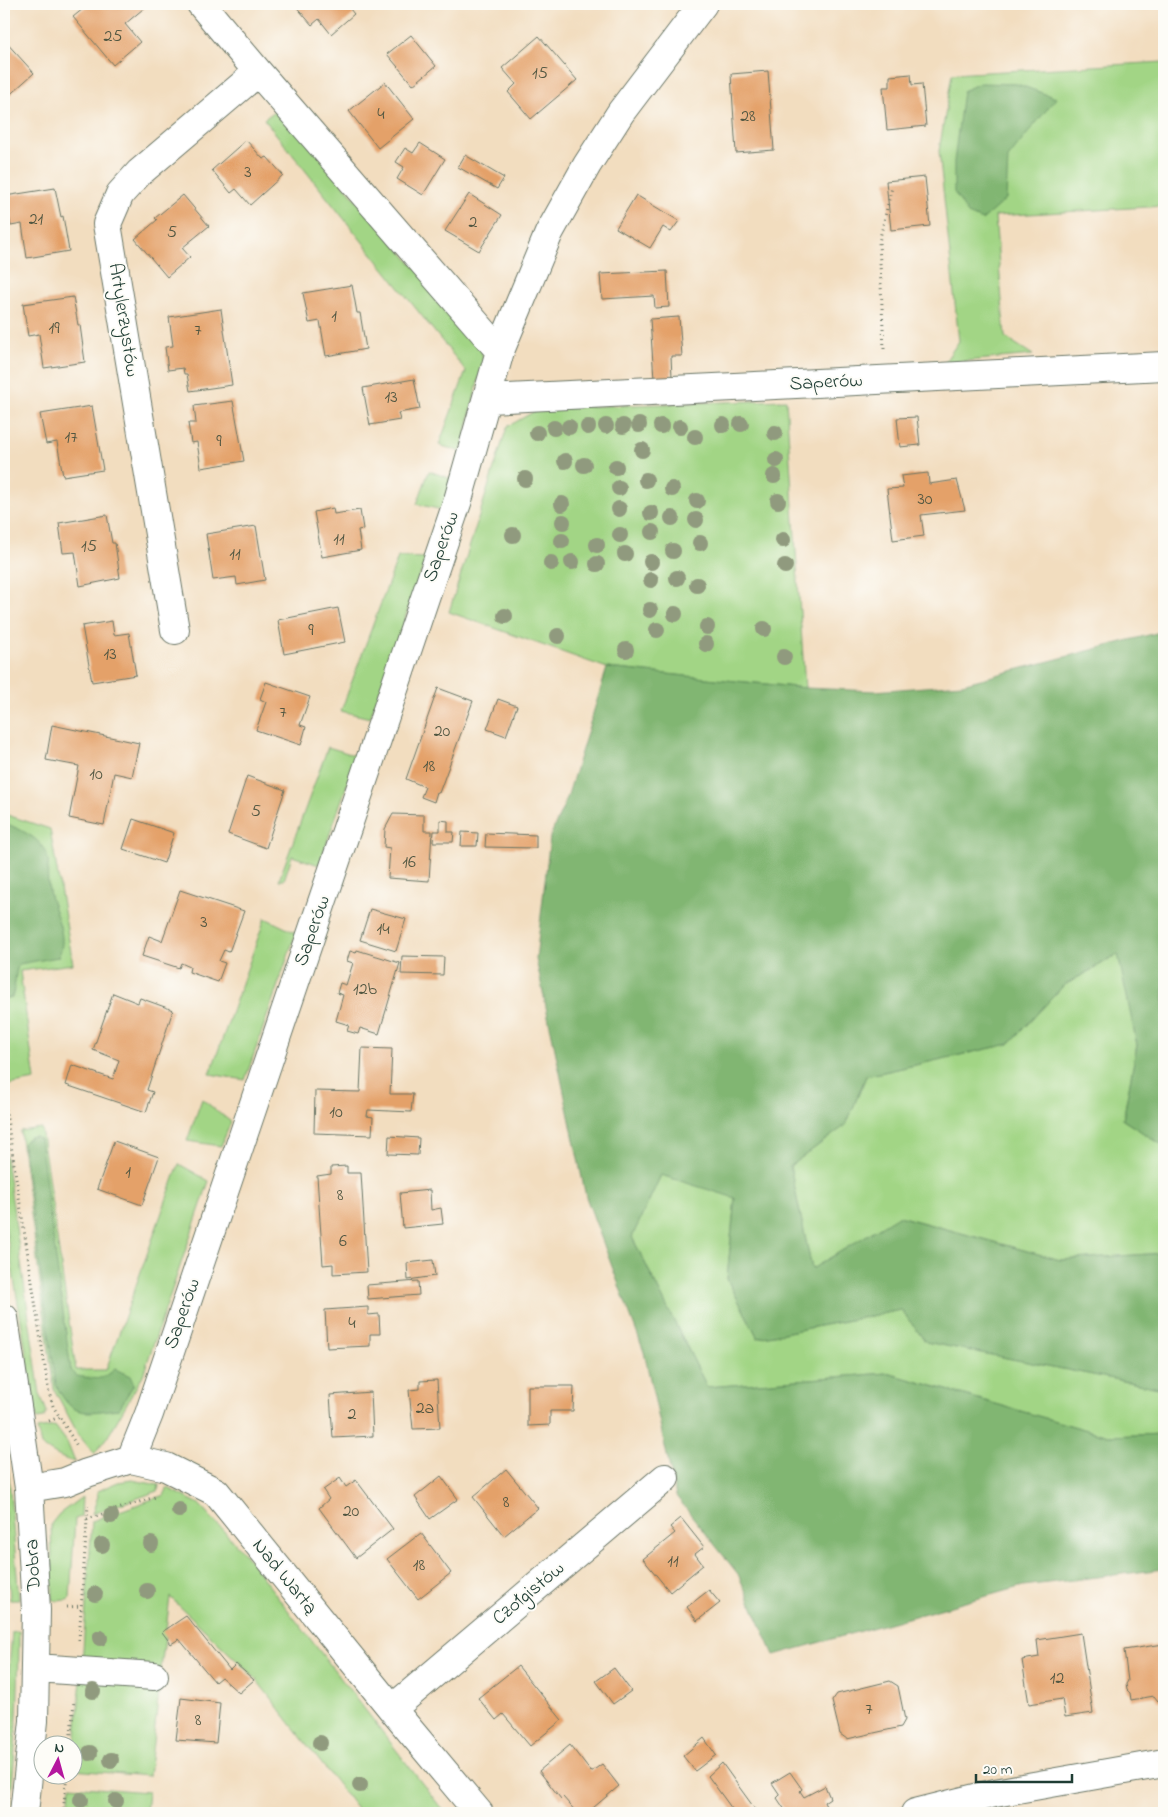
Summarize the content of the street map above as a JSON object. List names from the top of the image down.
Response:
{
  "streets": {
    "street": [
      "Artylerzystów",
      "Saperów",
      "Dobra",
      "Nad Wartą",
      "Czołgistów"
    ]
  },
  "crossings": [
    ["Saperów", "Nad Wartą"],
    ["Dobra", "Nad Wartą"],
    ["Nad Wartą", "Czołgistów"]
  ],
  "house_numbers": [
    "25",
    "15",
    "4",
    "28",
    "3",
    "21",
    "2",
    "5",
    "1",
    "19",
    "7",
    "13",
    "17",
    "9",
    "30",
    "11",
    "15",
    "11",
    "9",
    "13",
    "7",
    "20",
    "18",
    "10",
    "5",
    "16",
    "3",
    "14",
    "12b",
    "10",
    "1",
    "8",
    "6",
    "4",
    "2a",
    "2",
    "8",
    "20",
    "11",
    "18",
    "12",
    "7",
    "8"
  ],
  "scale_bar": "20 m",
  "north": "top"
}
